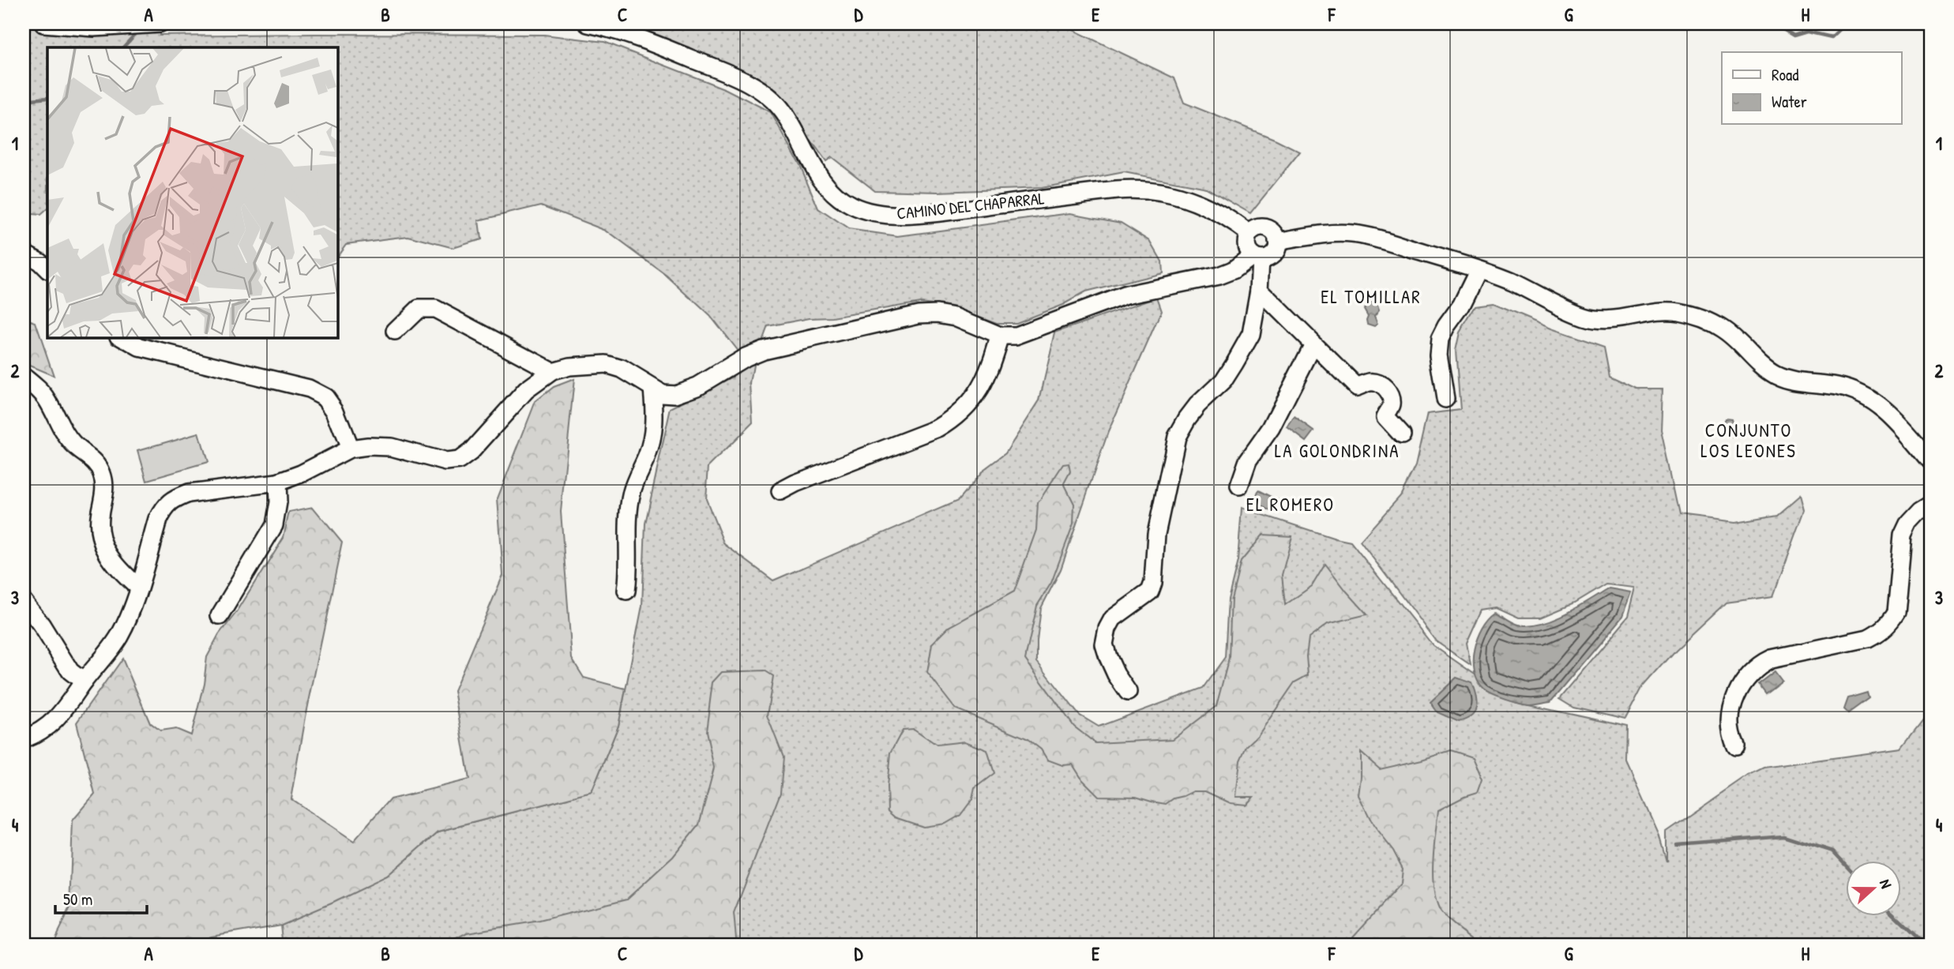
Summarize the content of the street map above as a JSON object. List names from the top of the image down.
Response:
{
  "streets": {
    "street": ["CAMINO DEL CHAPARRAL"]
  },
  "districts": [
    "EL TOMILLAR",
    "CONJUNTO LOS LEONES",
    "LA GOLONDRINA",
    "EL ROMERO"
  ],
  "legend": ["Road", "Water"],
  "scale_bar": "50 m",
  "north": "right",
  "grid": {
    "columns": [
      "A",
      "B",
      "C",
      "D",
      "E",
      "F",
      "G",
      "H"
    ],
    "rows": [
      "1",
      "2",
      "3",
      "4"
    ]
  }
}
